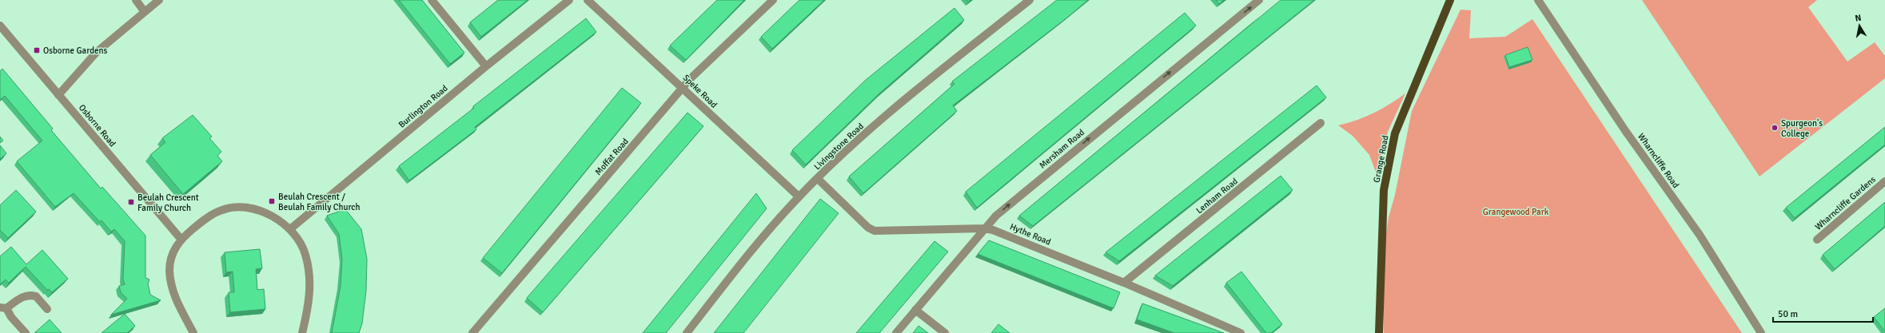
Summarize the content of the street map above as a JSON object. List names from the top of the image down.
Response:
{
  "streets": {
    "main road": ["Grange Road"],
    "street": [
      "Speke Road",
      "Burlington Road",
      "Osborne Road",
      "Livingstone Road",
      "Mersham Road",
      "Moffat Road",
      "Wharncliffe Road",
      "Lenham Road",
      "Wharncliffe Gardens",
      "Hythe Road"
    ]
  },
  "crossings": [
    ["Speke Road", "Livingstone Road"],
    ["Speke Road", "Moffat Road"],
    ["Livingstone Road", "Hythe Road"],
    ["Mersham Road", "Hythe Road"],
    ["Lenham Road", "Hythe Road"]
  ],
  "one_way": ["Mersham Road"],
  "parks": ["Grangewood Park"],
  "places": {
    "transit": ["Osborne Gardens", "Beulah Crescent / Beulah Family Church", "Beulah Crescent Family Church"],
    "other": ["Spurgeon's College"]
  },
  "scale_bar": "50 m",
  "north": "top"
}
